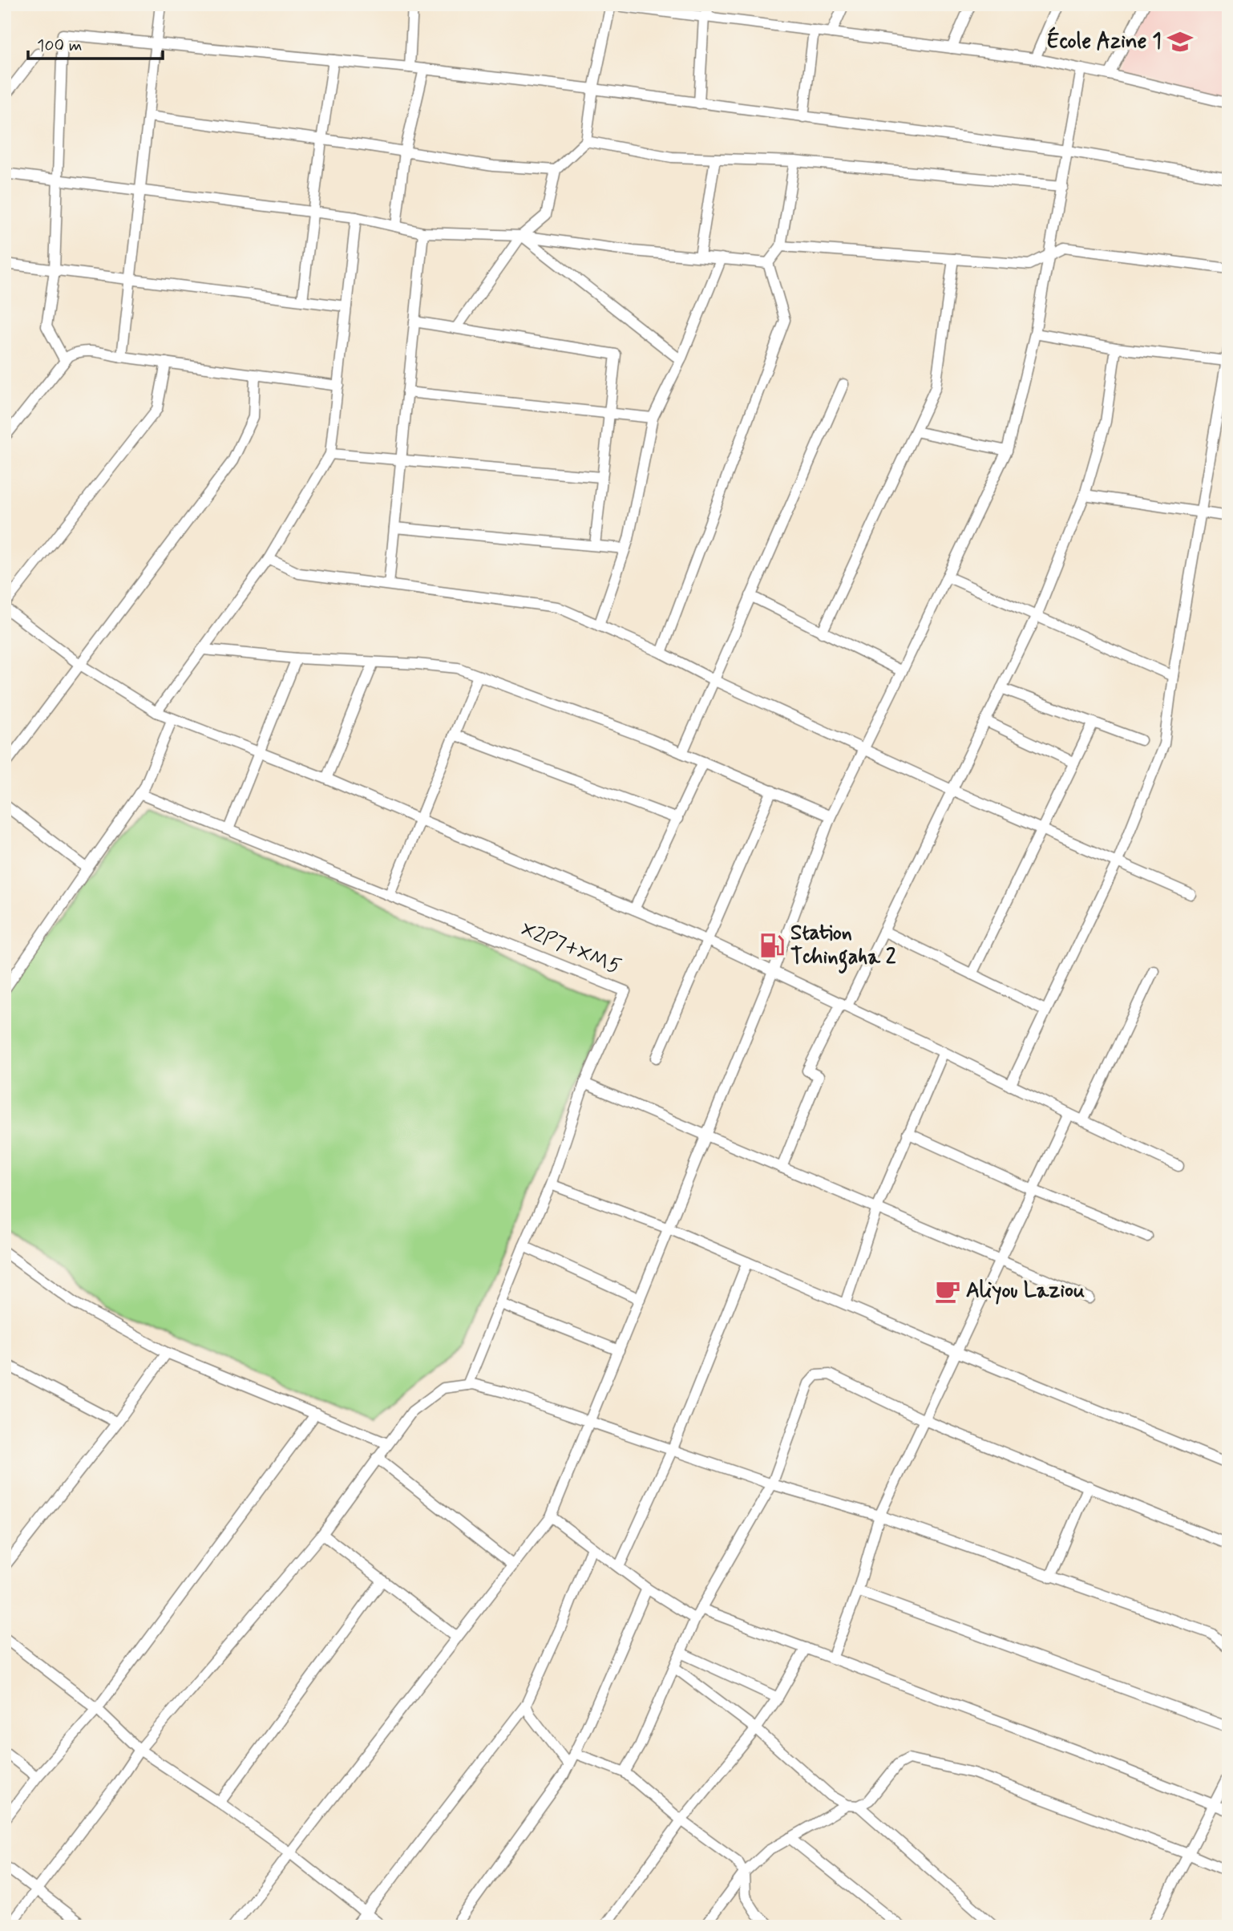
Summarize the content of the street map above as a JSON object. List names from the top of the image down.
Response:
{
  "streets": {
    "street": ["X2P7+XM5"]
  },
  "places": {
    "school or university": ["École Azine 1"],
    "fuel station": ["Station Tchingaha 2"],
    "cafe": ["Aliyou Laziou"]
  },
  "scale_bar": "100 m"
}
